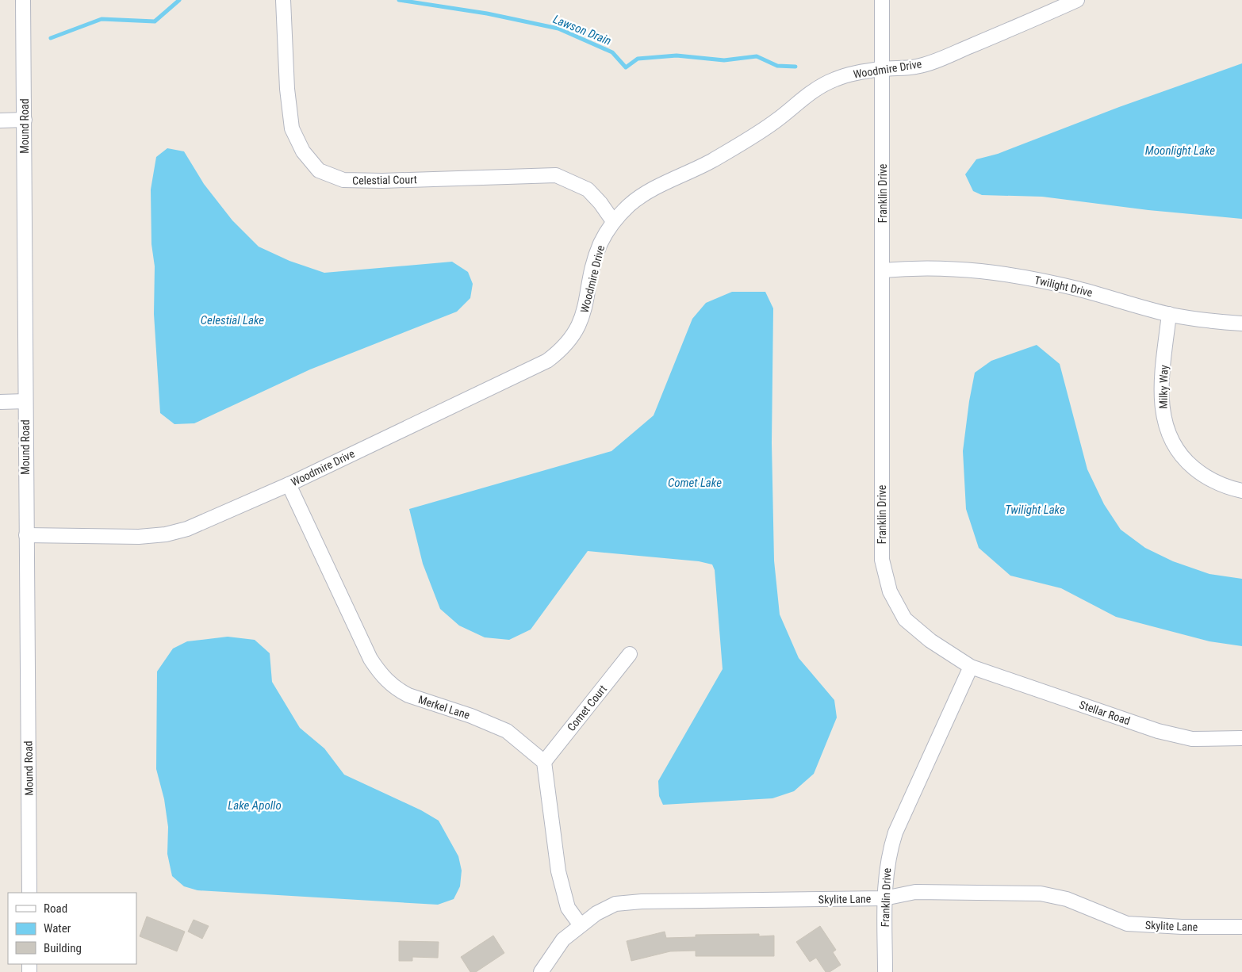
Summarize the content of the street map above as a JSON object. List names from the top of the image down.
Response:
{
  "streets": {
    "street": [
      "Woodmire Drive",
      "Mound Road",
      "Celestial Court",
      "Franklin Drive",
      "Twilight Drive",
      "Milky Way",
      "Merkel Lane",
      "Comet Court",
      "Stellar Road",
      "Skylite Lane"
    ]
  },
  "crossings": [
    ["Woodmire Drive", "Mound Road"],
    ["Woodmire Drive", "Celestial Court"],
    ["Woodmire Drive", "Franklin Drive"],
    ["Woodmire Drive", "Merkel Lane"],
    ["Franklin Drive", "Twilight Drive"],
    ["Franklin Drive", "Stellar Road"],
    ["Franklin Drive", "Skylite Lane"],
    ["Twilight Drive", "Milky Way"],
    ["Merkel Lane", "Comet Court"]
  ],
  "water": [
    "Lawson Drain",
    "Moonlight Lake",
    "Celestial Lake",
    "Comet Lake",
    "Twilight Lake",
    "Lake Apollo"
  ],
  "legend": ["Road", "Water", "Building"]
}
